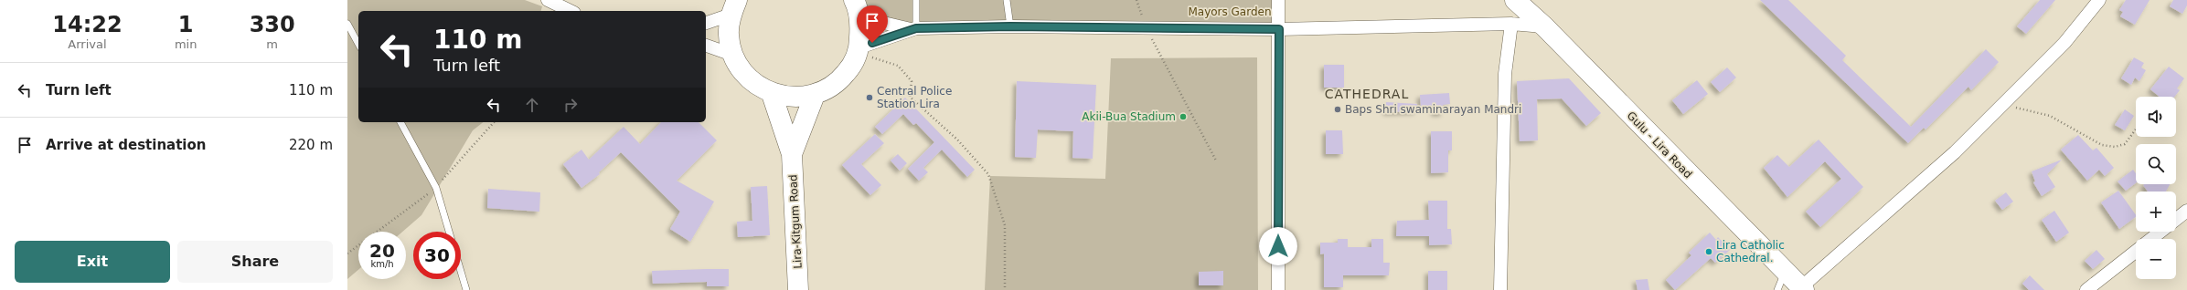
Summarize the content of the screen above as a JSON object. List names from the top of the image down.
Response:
{
  "streets": {
    "main road": ["Gulu - Lira Road", "Lira-Kitgum Road"]
  },
  "districts": ["CATHEDRAL"],
  "parks": ["Mayors Garden"],
  "places": [
    "Central Police Station Lira",
    "Baps Shri swaminarayan Mandri",
    "Akii-Bua Stadium",
    "Lira Catholic Cathedral."
  ],
  "page": {
    "eta": [
      "14:22",
      "Arrival",
      "1",
      "min",
      "330",
      "m"
    ],
    "turn": ["110 m", "Turn left"],
    "list": [
      {
        "name": "Turn left",
        "value": "110 m"
      },
      {
        "name": "Arrive at destination",
        "value": "220 m"
      }
    ],
    "map_buttons": ["+", "−"],
    "speed": "20 km/h",
    "limit": "30",
    "buttons": ["Exit", "Share"]
  }
}
